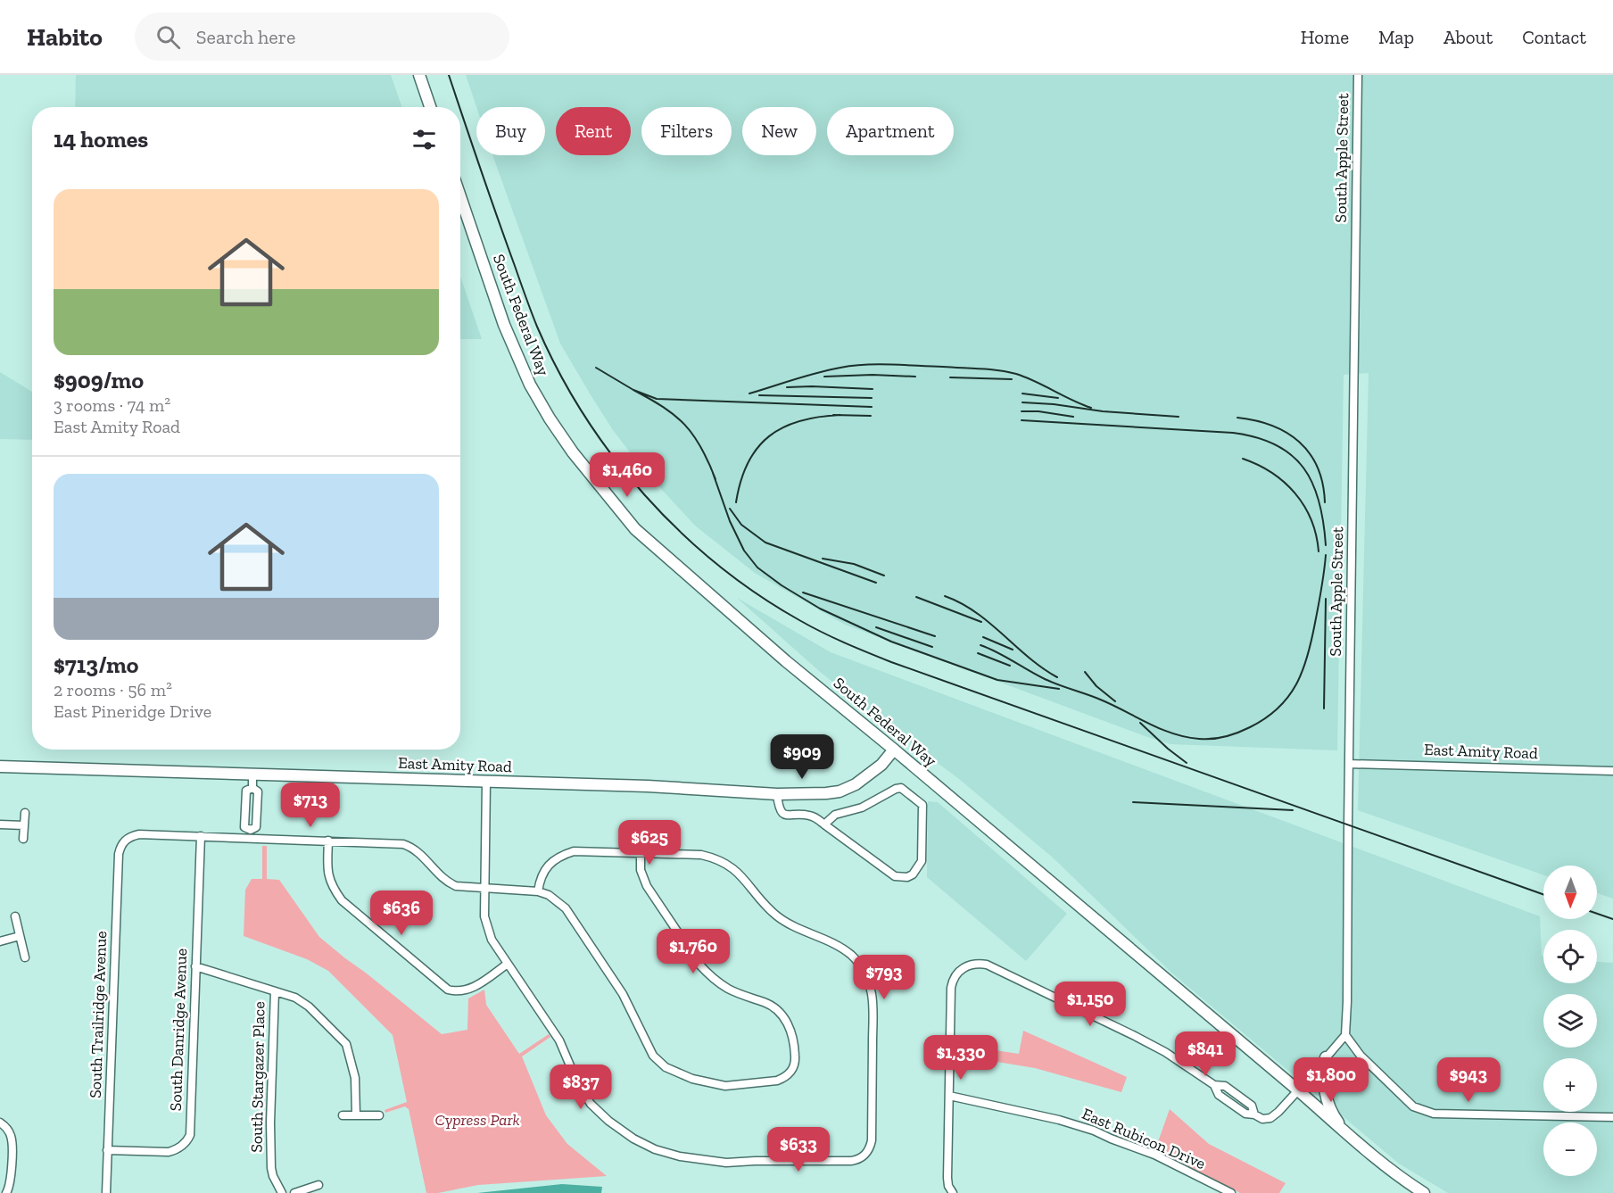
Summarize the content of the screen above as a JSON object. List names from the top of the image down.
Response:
{
  "streets": {
    "main road": ["South Federal Way", "East Amity Road"],
    "street": [
      "South Apple Street",
      "South Trailridge Avenue",
      "South Danridge Avenue",
      "South Stargazer Place",
      "East Rubicon Drive"
    ]
  },
  "crossings": [
    ["South Apple Street", "East Amity Road"],
    ["South Federal Way", "East Amity Road"],
    ["South Trailridge Avenue", "South Danridge Avenue"]
  ],
  "parks": ["Cypress Park"],
  "north": "bottom",
  "page": {
    "header": "Habito",
    "search": "Search here",
    "nav": [
      "Home",
      "Map",
      "About",
      "Contact"
    ],
    "chip": [
      "Buy",
      "Rent",
      "Filters",
      "New",
      "Apartment"
    ],
    "heading": "14 homes",
    "list": [
      {
        "name": "$909/mo",
        "note": "3 rooms · 74 m² · East Amity Road"
      },
      {
        "name": "$713/mo",
        "note": "2 rooms · 56 m² · East Pineridge Drive"
      }
    ],
    "price": [
      "$1,460",
      "$909",
      "$713",
      "$625",
      "$636",
      "$1,760",
      "$793",
      "$1,150",
      "$841",
      "$1,330",
      "$1,800",
      "$943",
      "$837",
      "$633"
    ],
    "map_buttons": ["+", "−"]
  }
}
